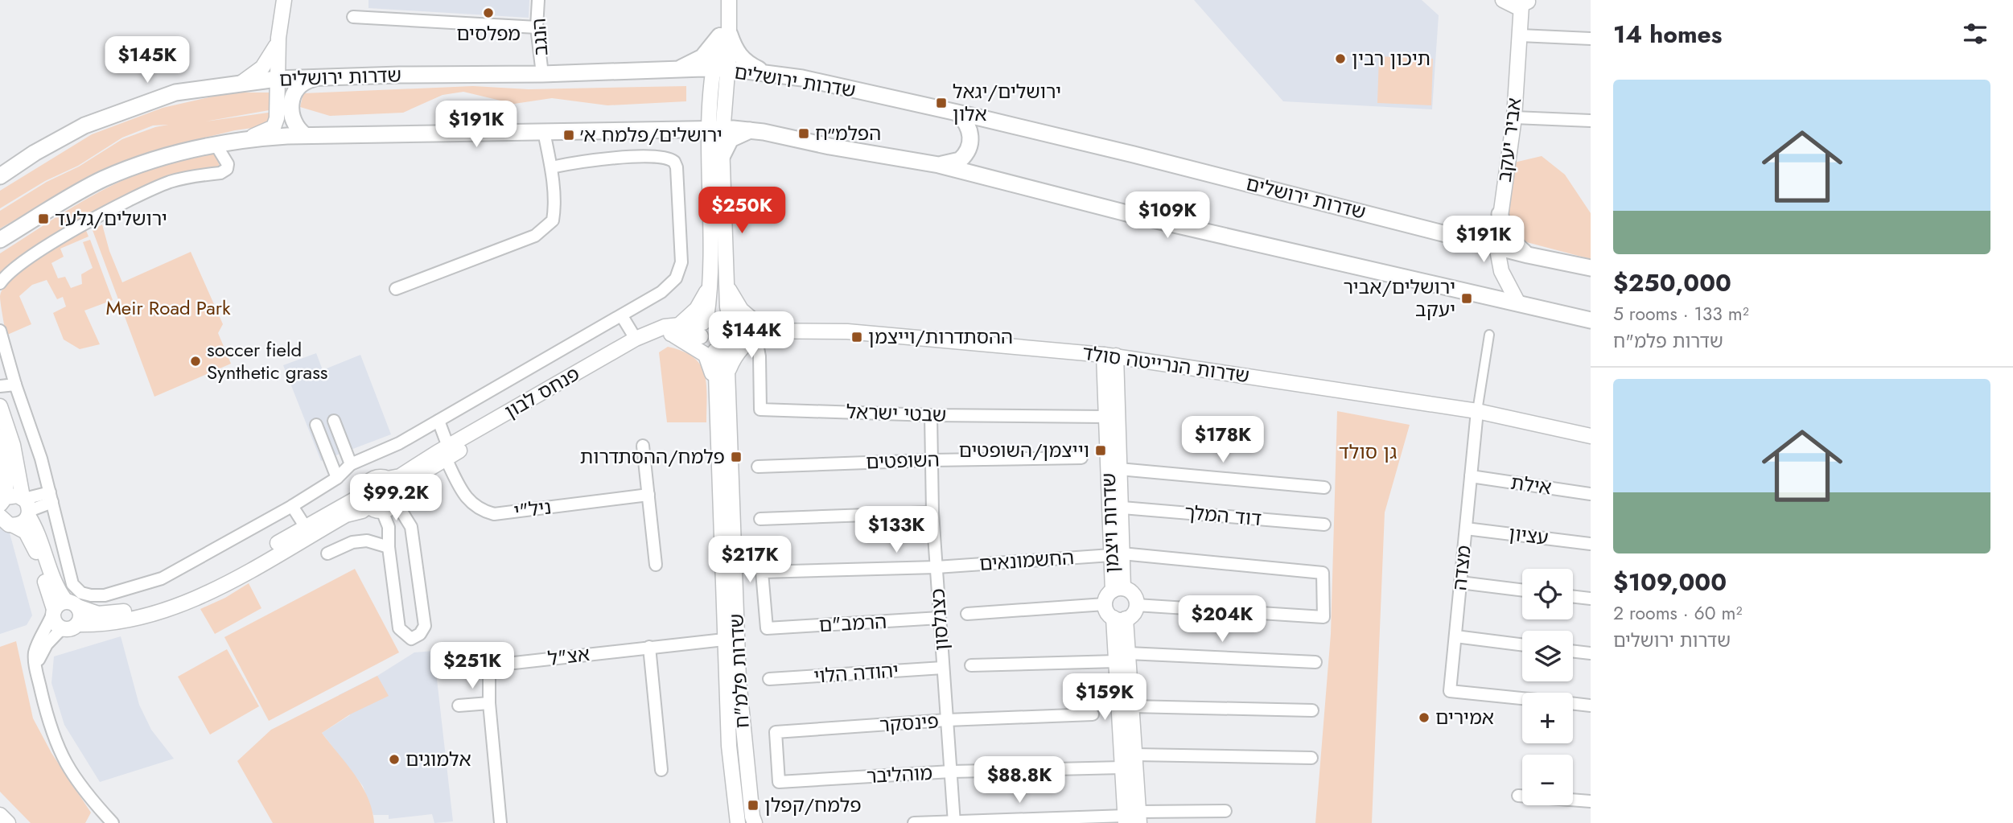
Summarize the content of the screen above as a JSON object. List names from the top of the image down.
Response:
{
  "streets": {
    "main road": ["שדרות ירושלים"],
    "street": [
      "הנגב",
      "אביר יעקב",
      "שדרות הנרייטה סולד",
      "פנחס לבון",
      "שבטי ישראל",
      "השופטים",
      "אילת",
      "ניל\"י",
      "דוד המלך",
      "שדרות ויצמן",
      "עציון",
      "החשמונאים",
      "מצדה",
      "כצנלסון",
      "הרמב\"ם",
      "אצ\"ל",
      "שדרות פלמ\"ח",
      "יהודה הלוי",
      "פינסקר",
      "מוהליבר"
    ]
  },
  "crossings": [
    ["הנגב", "שדרות ירושלים"],
    ["שדרות ירושלים", "אביר יעקב"],
    ["שדרות הנרייטה סולד", "פנחס לבון"],
    ["שדרות הנרייטה סולד", "שבטי ישראל"],
    ["שדרות הנרייטה סולד", "שדרות ויצמן"],
    ["שדרות הנרייטה סולד", "מצדה"],
    ["שדרות הנרייטה סולד", "שדרות פלמ\"ח"],
    ["פנחס לבון", "ניל\"י"],
    ["פנחס לבון", "שדרות פלמ\"ח"],
    ["שבטי ישראל", "שדרות ויצמן"],
    ["שבטי ישראל", "כצנלסון"],
    ["השופטים", "כצנלסון"],
    ["אילת", "מצדה"],
    ["דוד המלך", "שדרות ויצמן"],
    ["שדרות ויצמן", "החשמונאים"],
    ["עציון", "מצדה"],
    ["החשמונאים", "כצנלסון"],
    ["החשמונאים", "הרמב\"ם"],
    ["כצנלסון", "הרמב\"ם"],
    ["כצנלסון", "יהודה הלוי"],
    ["כצנלסון", "פינסקר"],
    ["כצנלסון", "מוהליבר"],
    ["אצ\"ל", "שדרות פלמ\"ח"],
    ["פינסקר", "מוהליבר"]
  ],
  "parks": ["Meir Road Park", "גן סולד"],
  "places": {
    "other": [
      "מפלסים",
      "תיכון רבין",
      "soccer field Synthetic grass",
      "אמירים",
      "אלמוגים"
    ],
    "transit": [
      "ירושלים/יגאל אלון",
      "הפלמ״ח",
      "ירושלים/פלמח א׳",
      "ירושלים/גלעד",
      "ירושלים/אביר יעקב",
      "ההסתדרות/וייצמן",
      "וייצמן/השופטים",
      "פלמח/ההסתדרות",
      "פלמח/קפלן"
    ]
  },
  "page": {
    "heading": "14 homes",
    "price": [
      "$145K",
      "$191K",
      "$250K",
      "$109K",
      "$191K",
      "$144K",
      "$178K",
      "$99.2K",
      "$133K",
      "$217K",
      "$204K",
      "$251K",
      "$159K",
      "$88.8K"
    ],
    "list": [
      {
        "name": "$250,000",
        "note": "5 rooms · 133 m² · שדרות פלמ\"ח"
      },
      {
        "name": "$109,000",
        "note": "2 rooms · 60 m² · שדרות ירושלים"
      }
    ],
    "map_buttons": ["+", "−"]
  }
}
